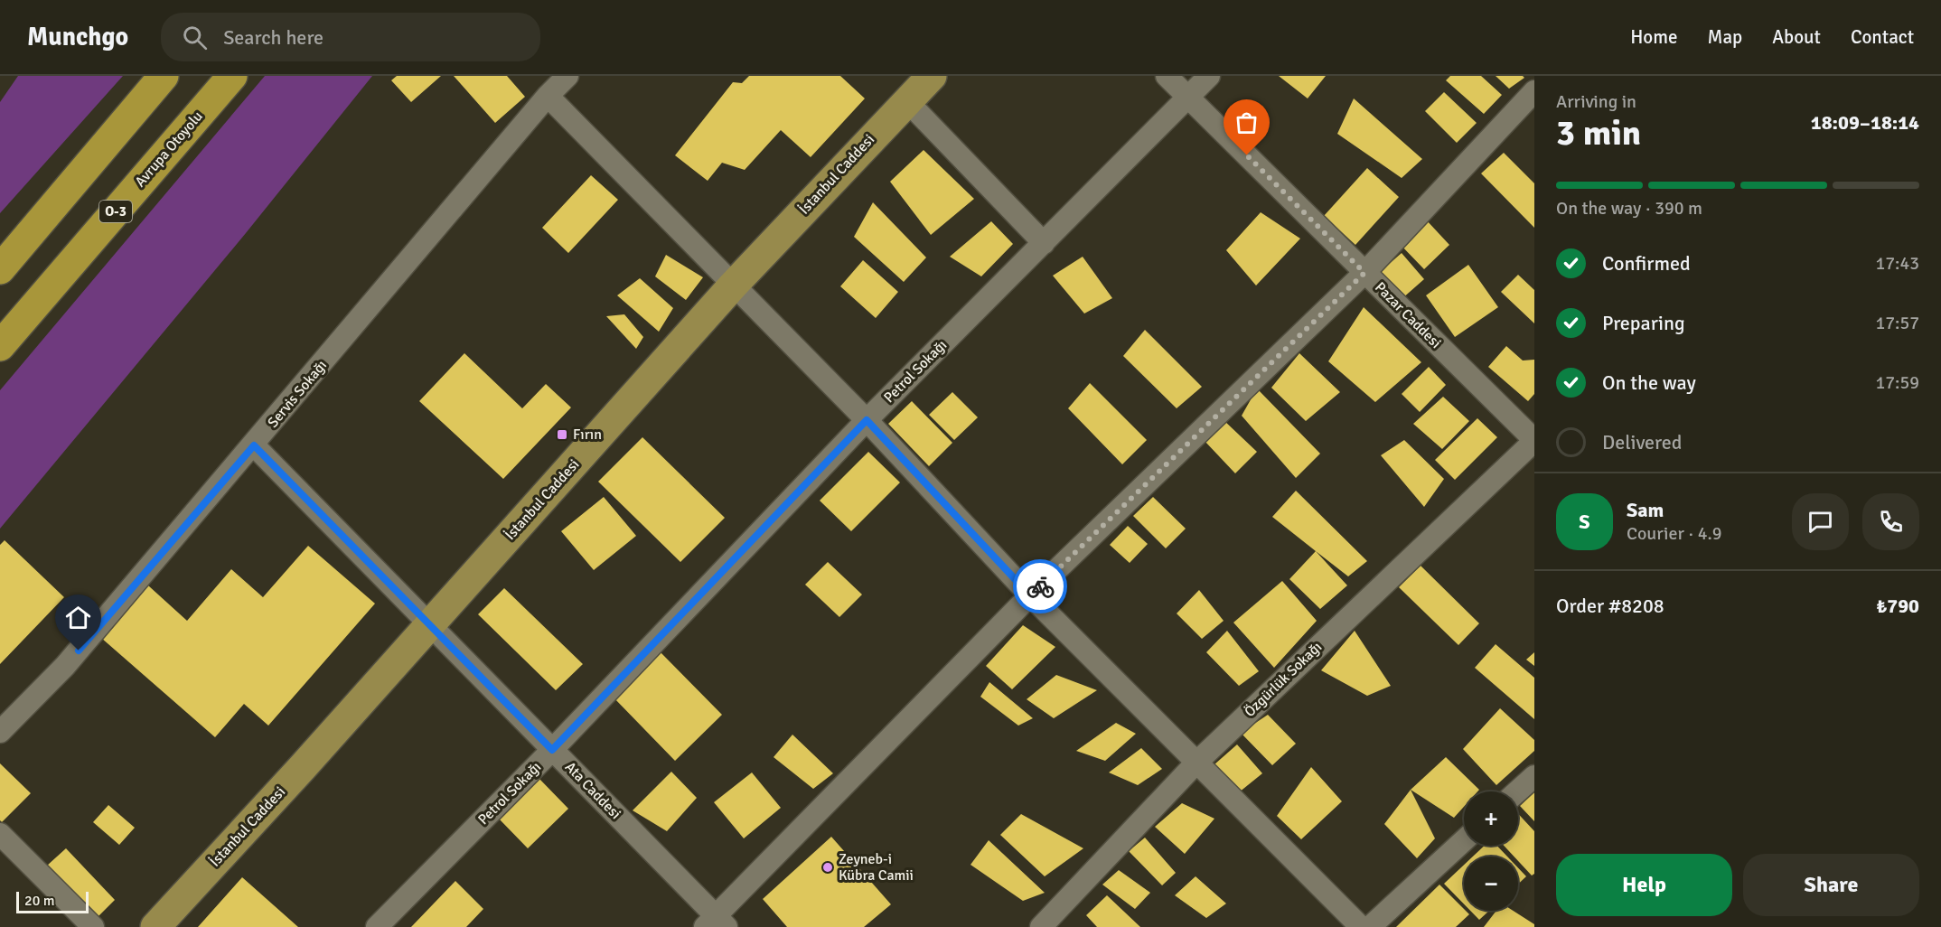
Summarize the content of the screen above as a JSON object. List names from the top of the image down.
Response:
{
  "streets": {
    "highway": ["Avrupa Otoyolu", "O-3"],
    "main road": ["İstanbul Caddesi"],
    "street": [
      "Pazar Caddesi",
      "Petrol Sokağı",
      "Servis Sokağı",
      "Özgürlük Sokağı",
      "Ata Caddesi"
    ]
  },
  "crossings": [
    ["İstanbul Caddesi", "Ata Caddesi"],
    ["Pazar Caddesi", "Petrol Sokağı"],
    ["Pazar Caddesi", "Özgürlük Sokağı"],
    ["Petrol Sokağı", "Ata Caddesi"],
    ["Servis Sokağı", "Ata Caddesi"]
  ],
  "places": {
    "transit": ["Fırın"],
    "other": ["Zeyneb-i Kübra Camii"]
  },
  "scale_bar": "20 m",
  "page": {
    "header": "Munchgo",
    "search": "Search here",
    "nav": [
      "Home",
      "Map",
      "About",
      "Contact"
    ],
    "heading": ["3 min", "Arriving in", "18:09–18:14"],
    "panel": [
      "Sam",
      "Courier · 4.9",
      "Order #8208",
      "₺790"
    ],
    "bar": "On the way · 390 m",
    "list": [
      ["Confirmed", "17:43"],
      ["Preparing", "17:57"],
      ["On the way", "17:59"],
      "Delivered"
    ],
    "round": "S",
    "map_buttons": ["+", "−"],
    "buttons": ["Help", "Share"],
    "scale": "20 m"
  }
}
